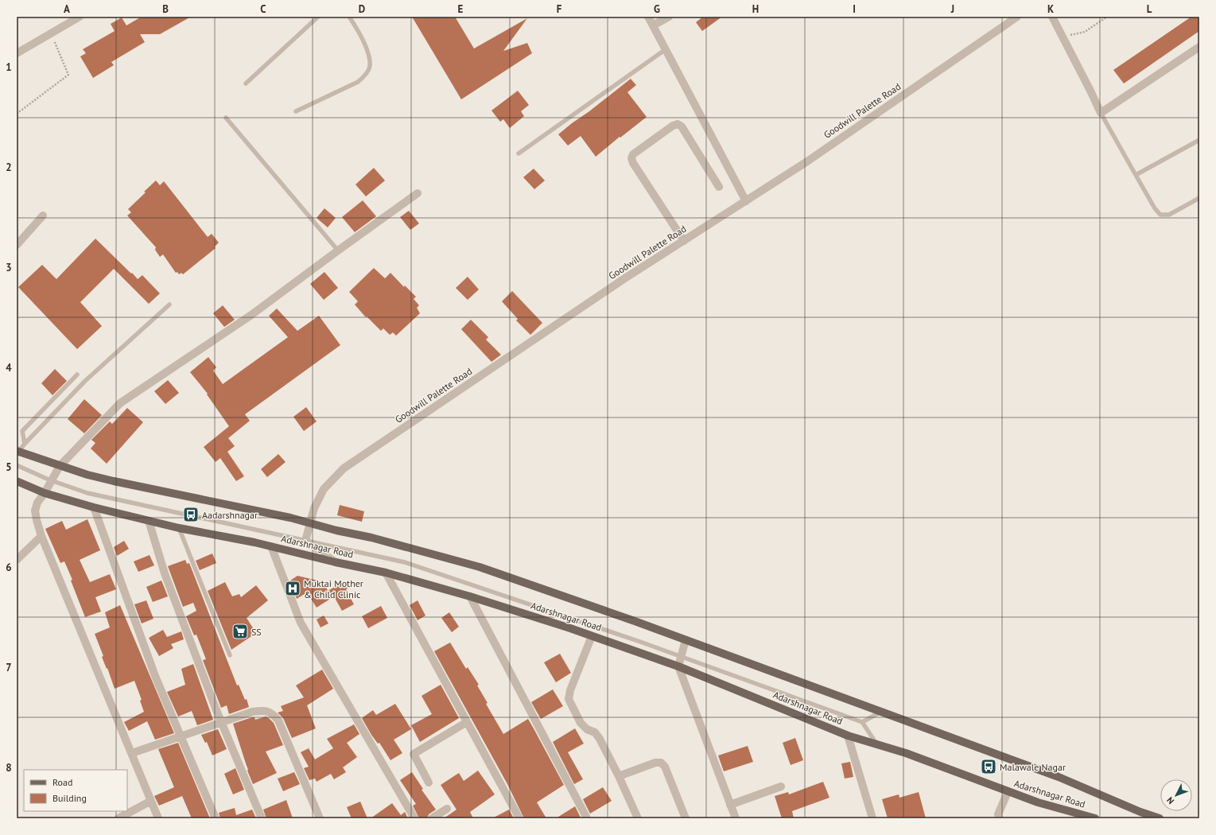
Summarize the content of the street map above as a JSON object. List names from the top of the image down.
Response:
{
  "streets": {
    "main road": ["Adarshnagar Road"],
    "street": ["Goodwill Palette Road"]
  },
  "crossings": [
    ["Goodwill Palette Road", "Adarshnagar Road"]
  ],
  "places": {
    "bus stop": ["Aadarshnagar", "Malawale Nagar"],
    "hospital": ["Muktai Mother & Child Clinic"],
    "supermarket": ["SS"]
  },
  "legend": ["Road", "Building"],
  "north": "bottom left",
  "grid": {
    "columns": [
      "A",
      "B",
      "C",
      "D",
      "E",
      "F",
      "G",
      "H",
      "I",
      "J",
      "K",
      "L"
    ],
    "rows": [
      "1",
      "2",
      "3",
      "4",
      "5",
      "6",
      "7",
      "8"
    ]
  }
}
